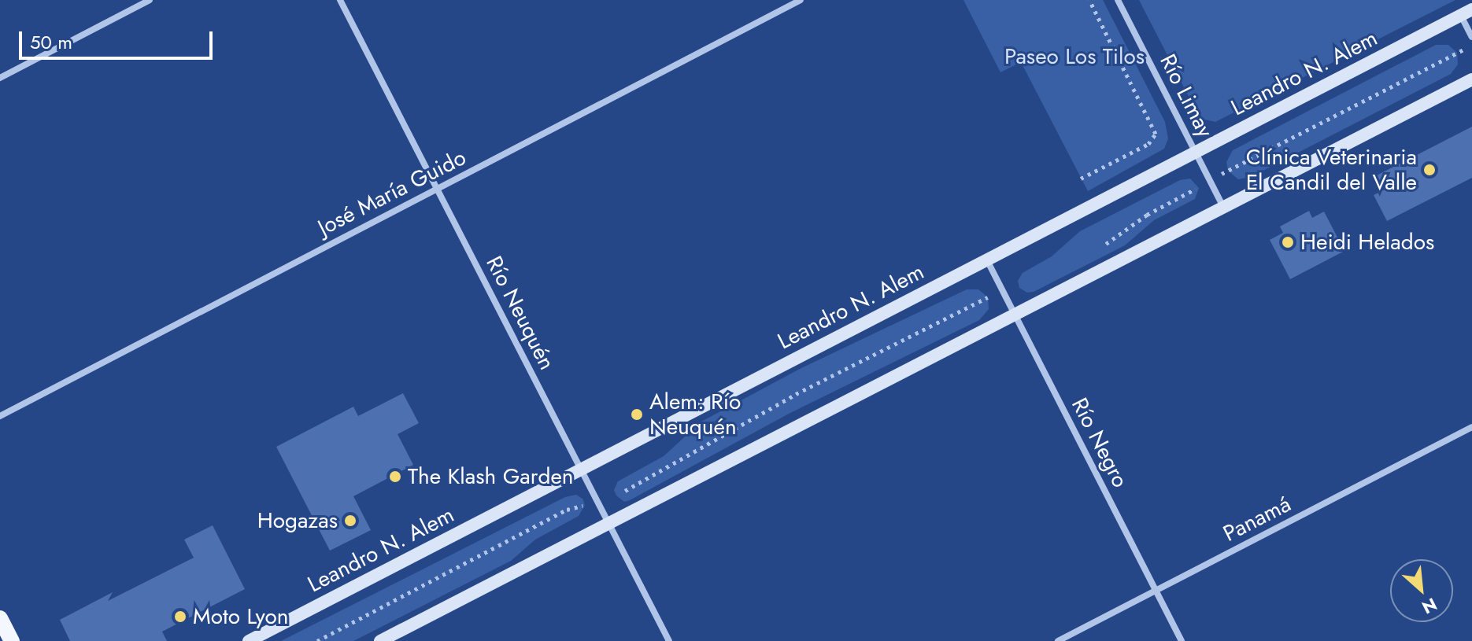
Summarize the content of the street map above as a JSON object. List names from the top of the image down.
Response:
{
  "streets": {
    "main road": ["Leandro N. Alem"],
    "street": [
      "Río Limay",
      "José María Guido",
      "Río Neuquén",
      "Río Negro",
      "Panamá"
    ]
  },
  "crossings": [
    ["Leandro N. Alem", "Río Limay"],
    ["Leandro N. Alem", "Río Neuquén"],
    ["Leandro N. Alem", "Río Negro"],
    ["José María Guido", "Río Neuquén"],
    ["Río Negro", "Panamá"]
  ],
  "parks": ["Paseo Los Tilos"],
  "places": [
    "Clínica Veterinaria El Candil del Valle",
    "Heidi Helados",
    "Alem: Río Neuquén",
    "The Klash Garden",
    "Hogazas",
    "Moto Lyon"
  ],
  "scale_bar": "50 m",
  "north": "bottom right"
}
